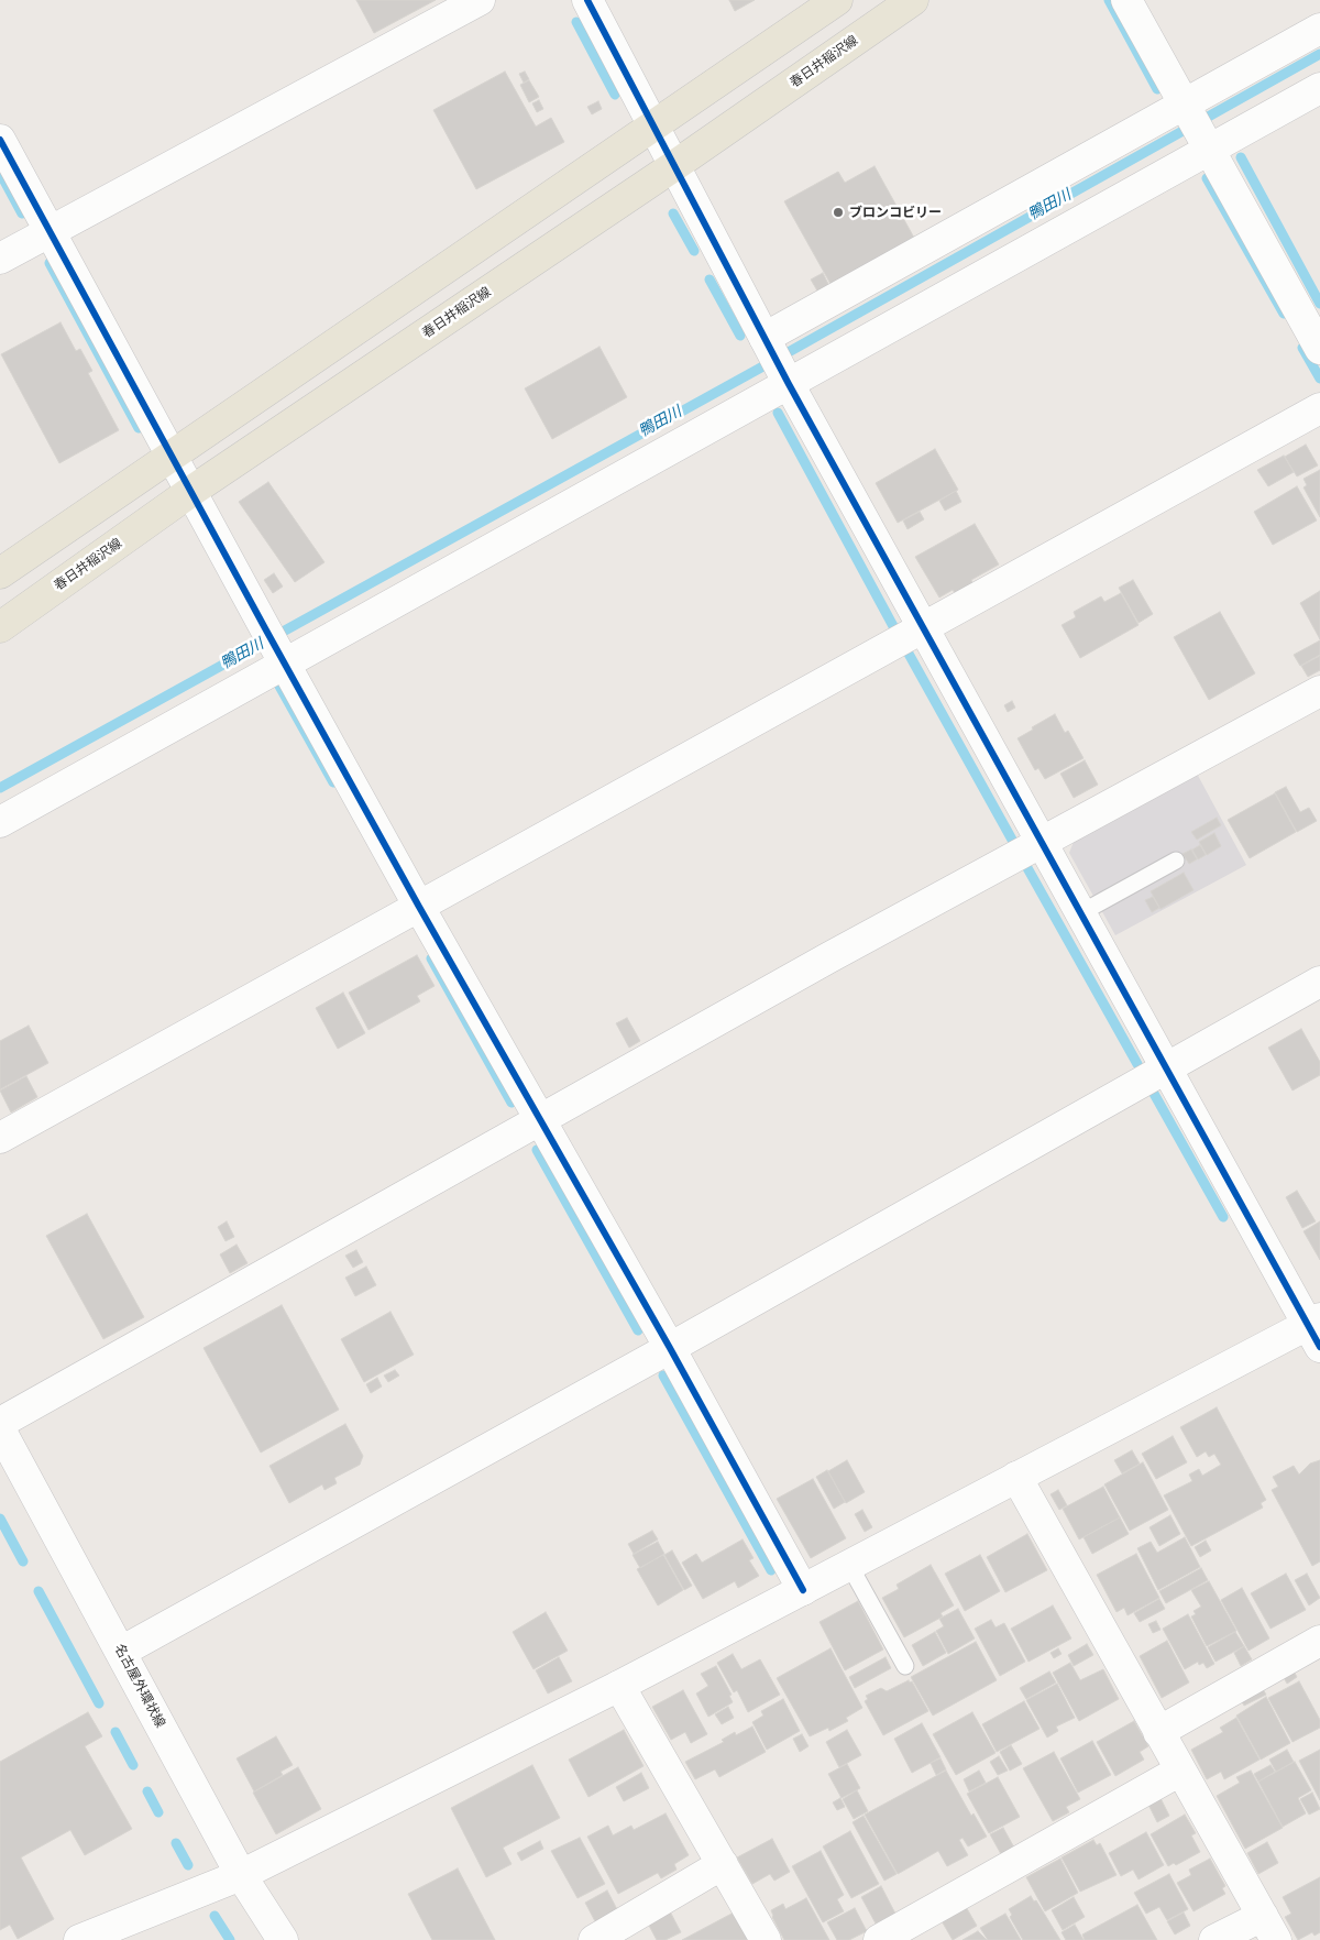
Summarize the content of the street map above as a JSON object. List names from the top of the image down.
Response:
{
  "streets": {
    "main road": ["春日井稲沢線"],
    "street": ["名古屋外環状線"]
  },
  "water": ["鴨田川"],
  "places": ["ブロンコビリー"]
}
